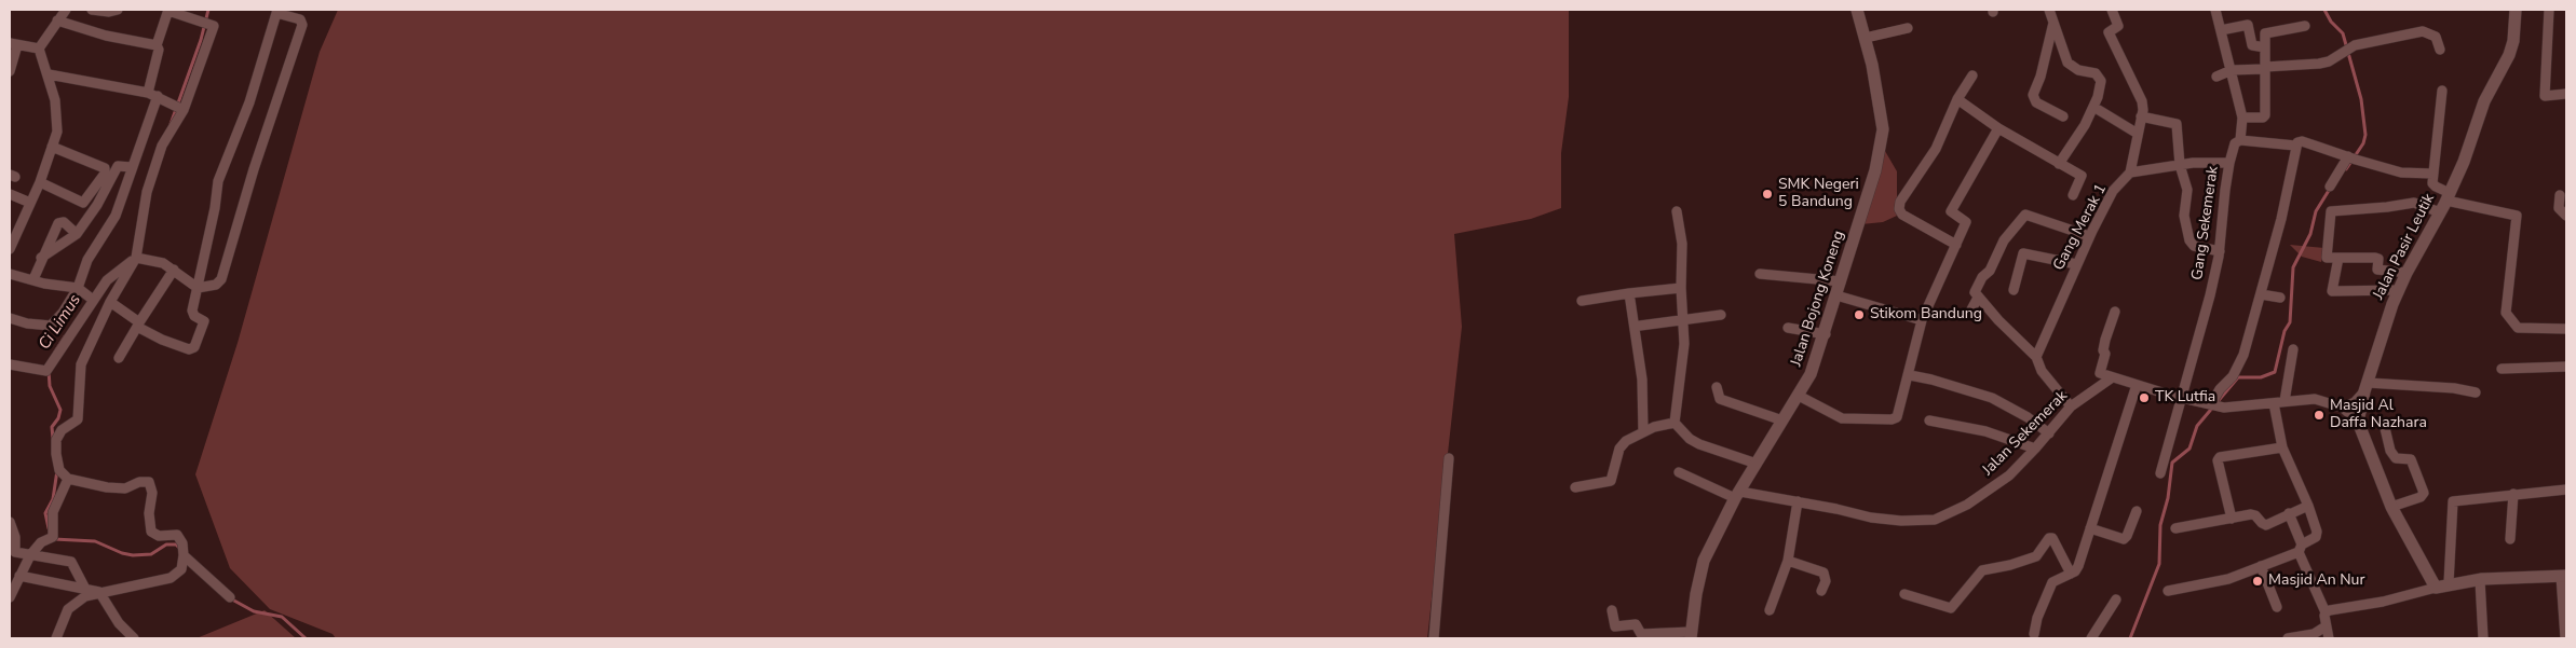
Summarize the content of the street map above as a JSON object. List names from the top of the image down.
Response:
{
  "streets": {
    "street": [
      "Gang Sekemerak",
      "Gang Merak 1",
      "Jalan Pasir Leutik",
      "Jalan Bojong Koneng",
      "Jalan Sekemerak"
    ]
  },
  "crossings": [
    ["Jalan Bojong Koneng", "Jalan Sekemerak"]
  ],
  "water": ["Ci Limus"],
  "places": [
    "SMK Negeri 5 Bandung",
    "Stikom Bandung",
    "TK Lutfia",
    "Masjid Al Daffa Nazhara",
    "Masjid An Nur"
  ]
}
